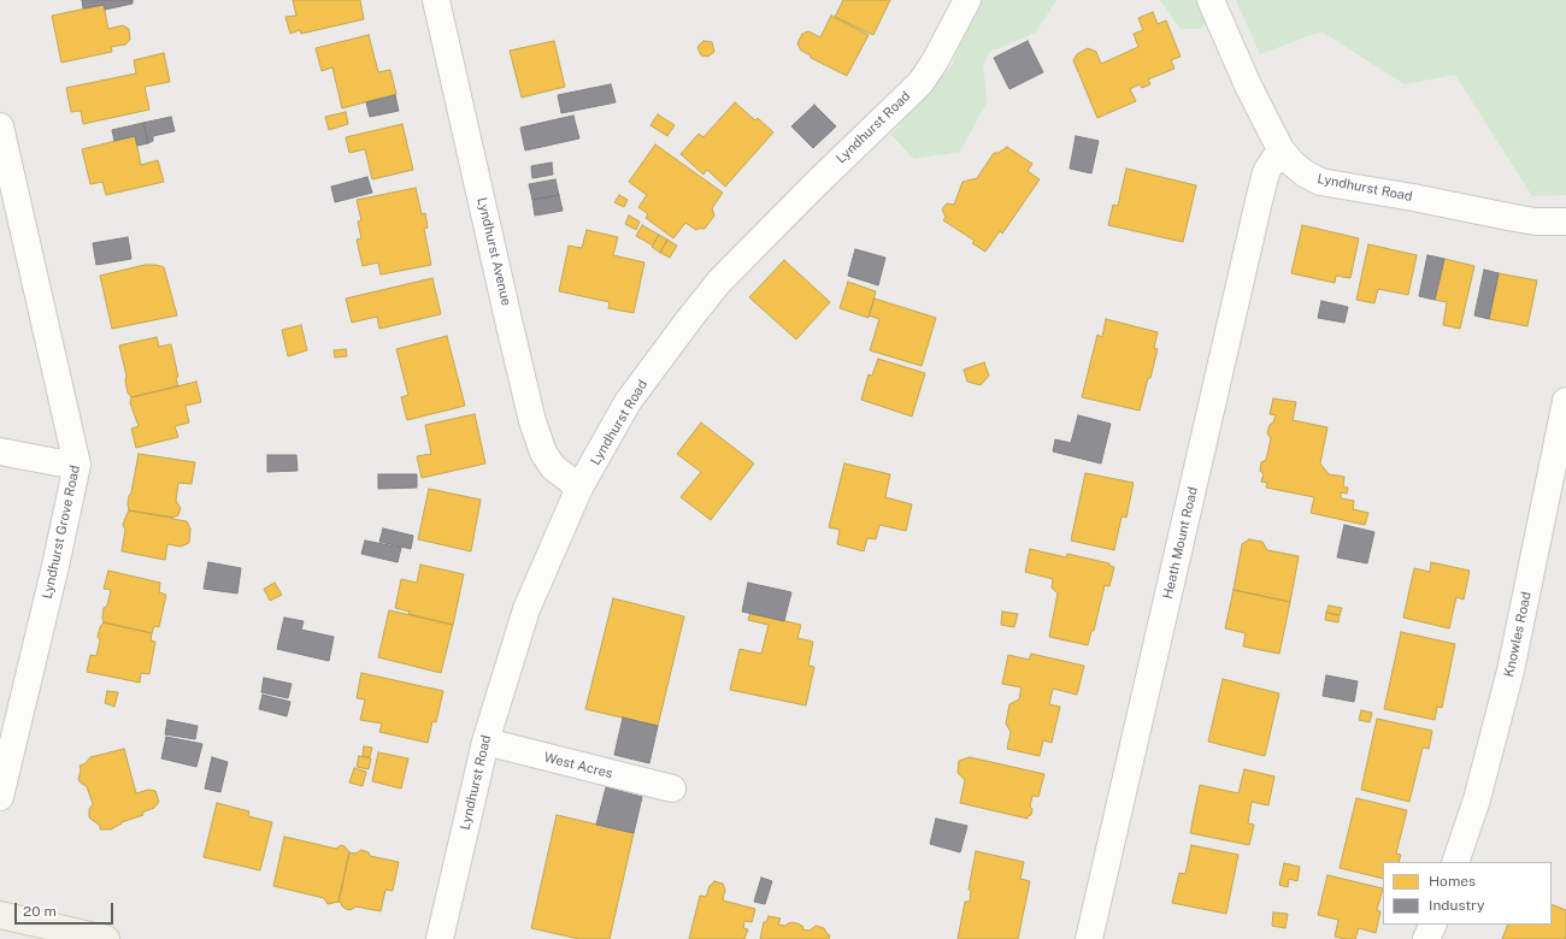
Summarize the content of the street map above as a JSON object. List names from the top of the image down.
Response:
{
  "streets": {
    "street": [
      "Lyndhurst Road",
      "Lyndhurst Avenue",
      "Lyndhurst Grove Road",
      "Heath Mount Road",
      "Knowles Road",
      "West Acres"
    ]
  },
  "crossings": [
    ["Lyndhurst Road", "Lyndhurst Avenue"],
    ["Lyndhurst Road", "Heath Mount Road"],
    ["Lyndhurst Road", "West Acres"]
  ],
  "legend": ["Homes", "Industry"],
  "scale_bar": "20 m"
}
